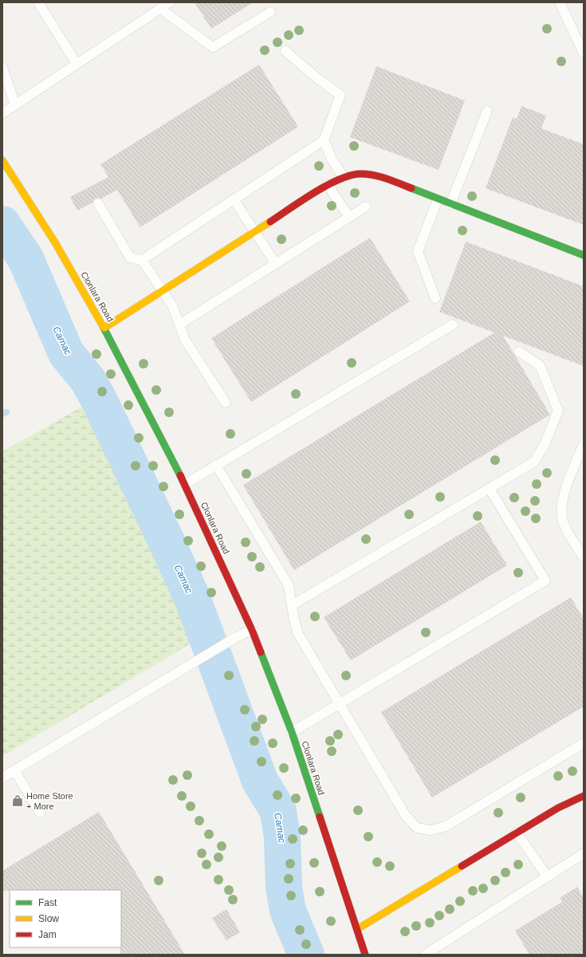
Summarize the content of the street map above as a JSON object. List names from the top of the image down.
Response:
{
  "streets": {
    "street": ["Clonlara Road"]
  },
  "water": ["Camac"],
  "places": {
    "shop": ["Home Store + More"]
  },
  "legend": ["Fast", "Slow", "Jam"]
}
